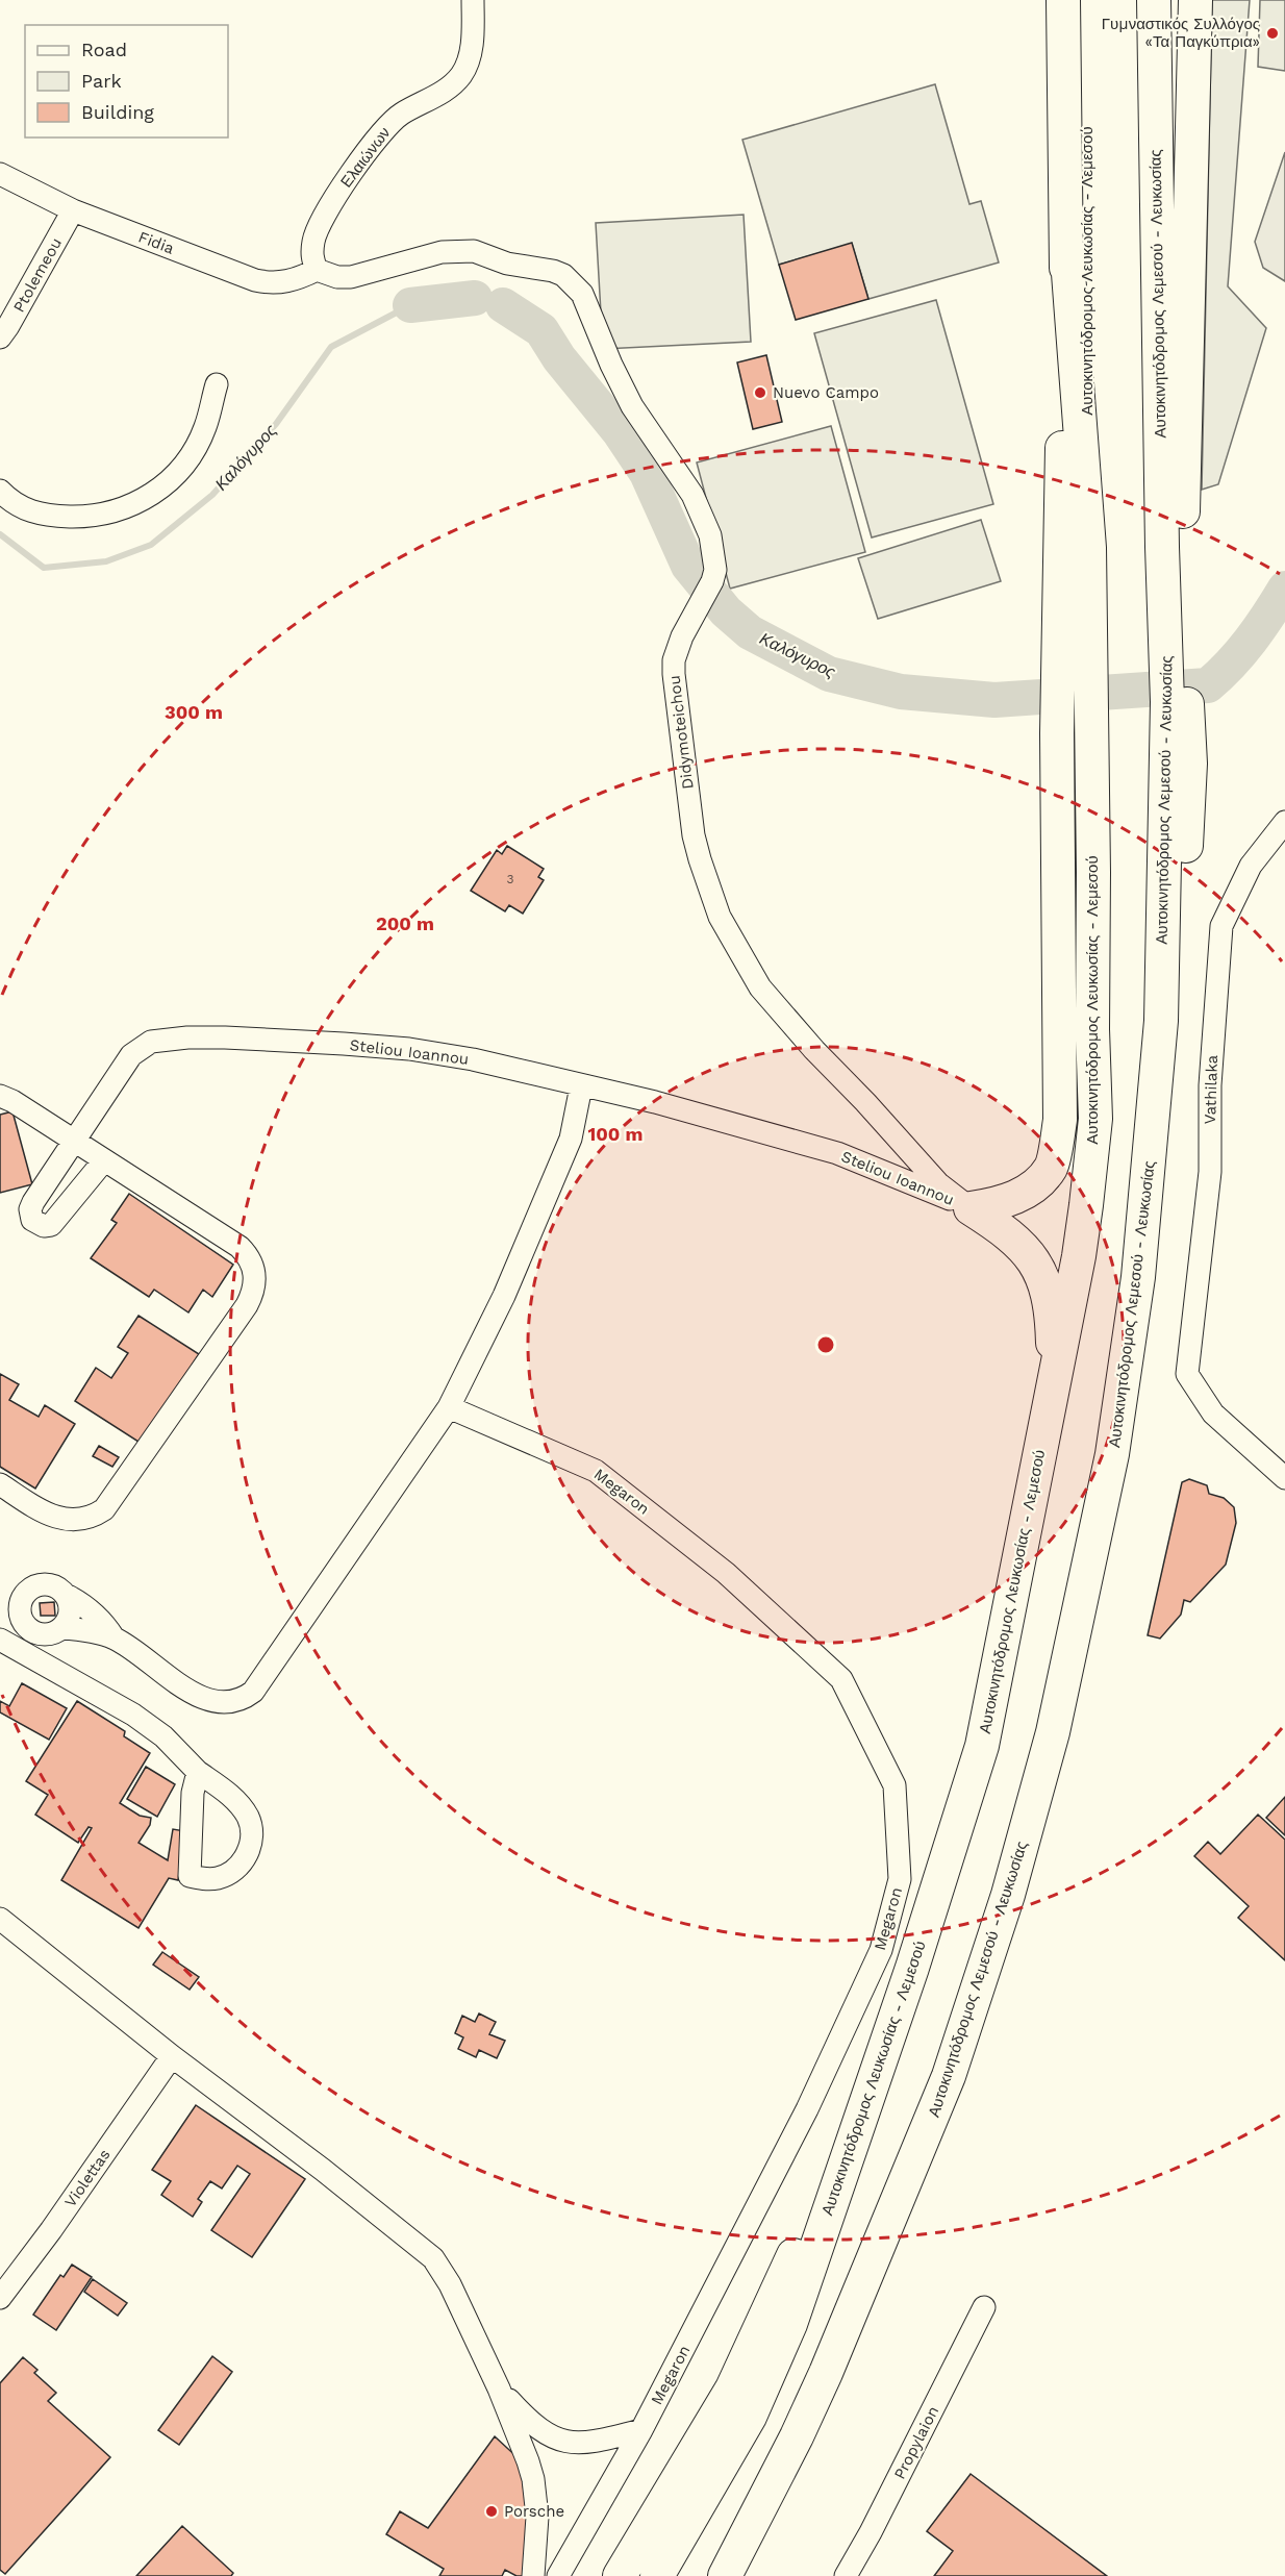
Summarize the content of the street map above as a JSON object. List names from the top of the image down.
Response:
{
  "streets": {
    "highway": ["Αυτοκινητόδρομος Λευκωσίας - Λεμεσού", "Αυτοκινητόδρομος Λεμεσού - Λευκωσίας"],
    "street": [
      "Ελαιώνων",
      "Fidia",
      "Ptolemeou",
      "Didymoteichou",
      "Steliou Ioannou",
      "Vathilaka",
      "Megaron",
      "Violettas",
      "Propylaion"
    ]
  },
  "crossings": [
    ["Ελαιώνων", "Fidia"],
    ["Ελαιώνων", "Didymoteichou"],
    ["Fidia", "Ptolemeou"],
    ["Fidia", "Didymoteichou"],
    ["Didymoteichou", "Steliou Ioannou"]
  ],
  "water": ["Καλόγυρος"],
  "places": ["Γυμναστικός Συλλόγος «Τα Παγκύπρια»", "Nuevo Campo", "Porsche"],
  "house_numbers": ["3"],
  "legend": ["Road", "Park", "Building"],
  "rings": ["300 m", "200 m", "100 m"]
}
